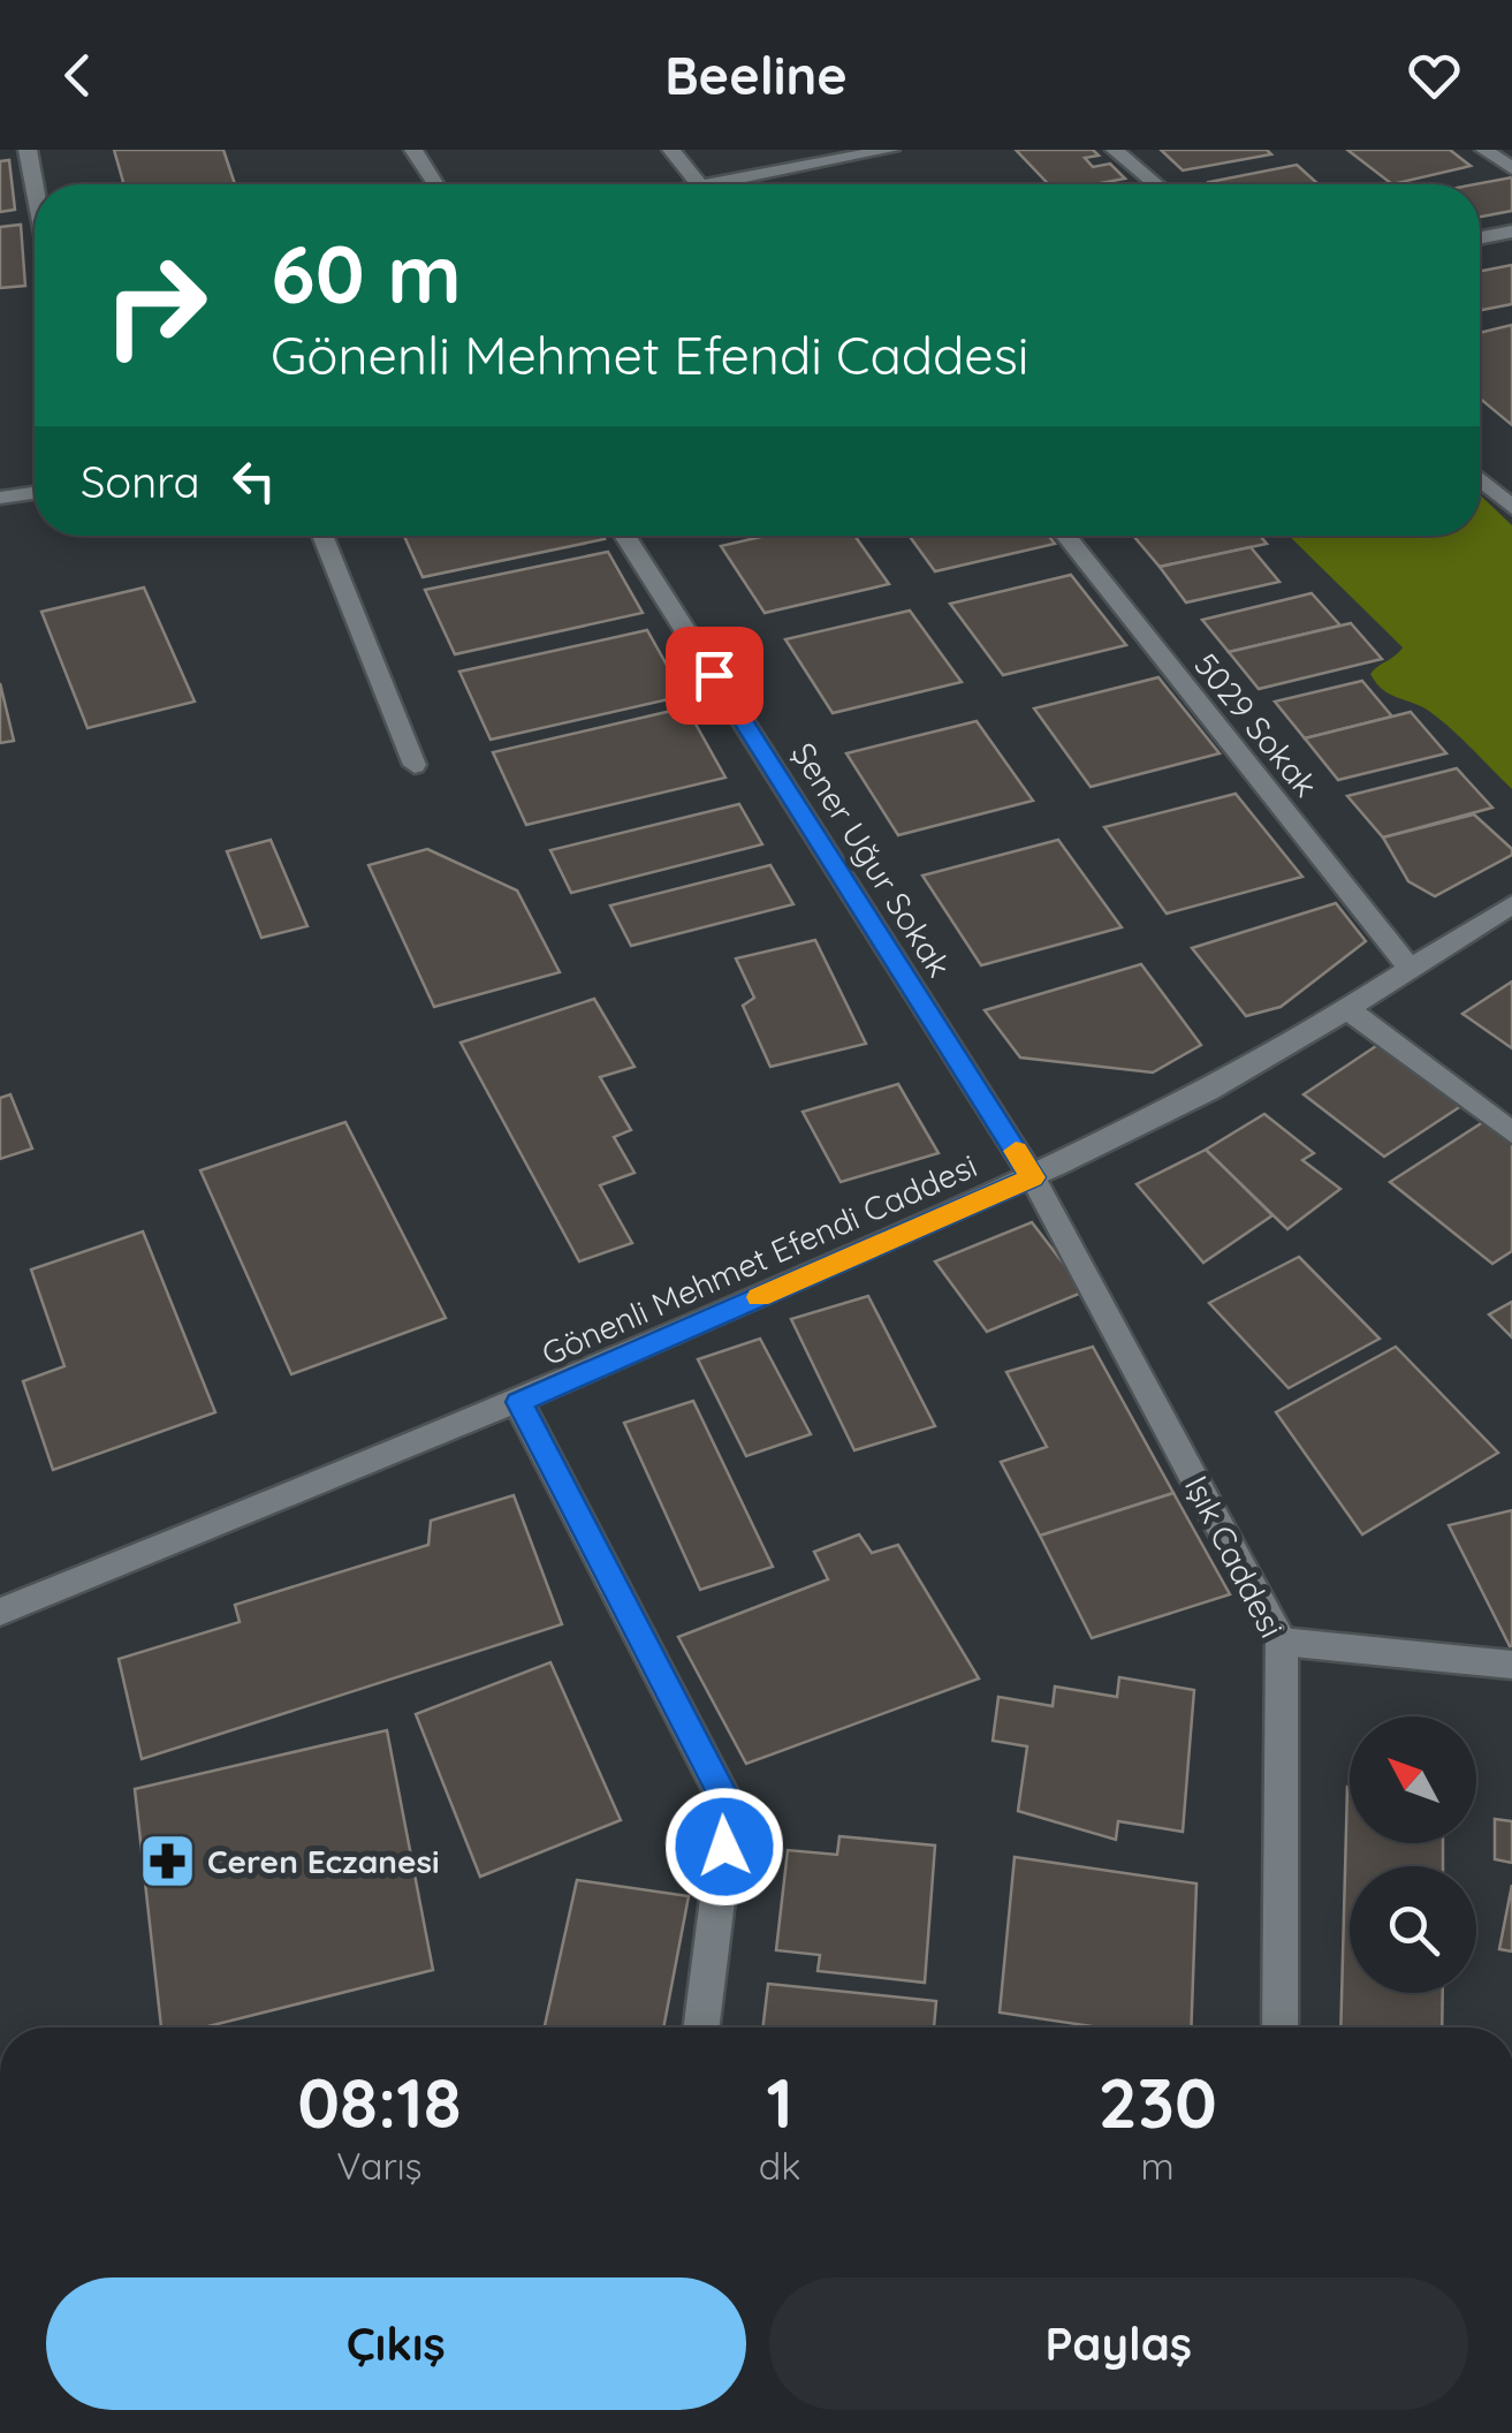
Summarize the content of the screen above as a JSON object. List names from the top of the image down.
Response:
{
  "streets": {
    "street": [
      "5029 Sokak",
      "Şener Uğur Sokak",
      "Gönenli Mehmet Efendi Caddesi",
      "Işık Caddesi"
    ]
  },
  "crossings": [
    ["5029 Sokak", "Gönenli Mehmet Efendi Caddesi"],
    ["Şener Uğur Sokak", "Gönenli Mehmet Efendi Caddesi"],
    ["Şener Uğur Sokak", "Işık Caddesi"],
    ["Gönenli Mehmet Efendi Caddesi", "Işık Caddesi"]
  ],
  "places": {
    "pharmacy": ["Ceren Eczanesi"]
  },
  "north": "top left",
  "page": {
    "header": "Beeline",
    "turn": ["60 m", "Gönenli Mehmet Efendi Caddesi"],
    "then": "Sonra",
    "eta": [
      "08:18",
      "Varış",
      "1",
      "dk",
      "230",
      "m"
    ],
    "buttons": ["Çıkış", "Paylaş"]
  }
}
